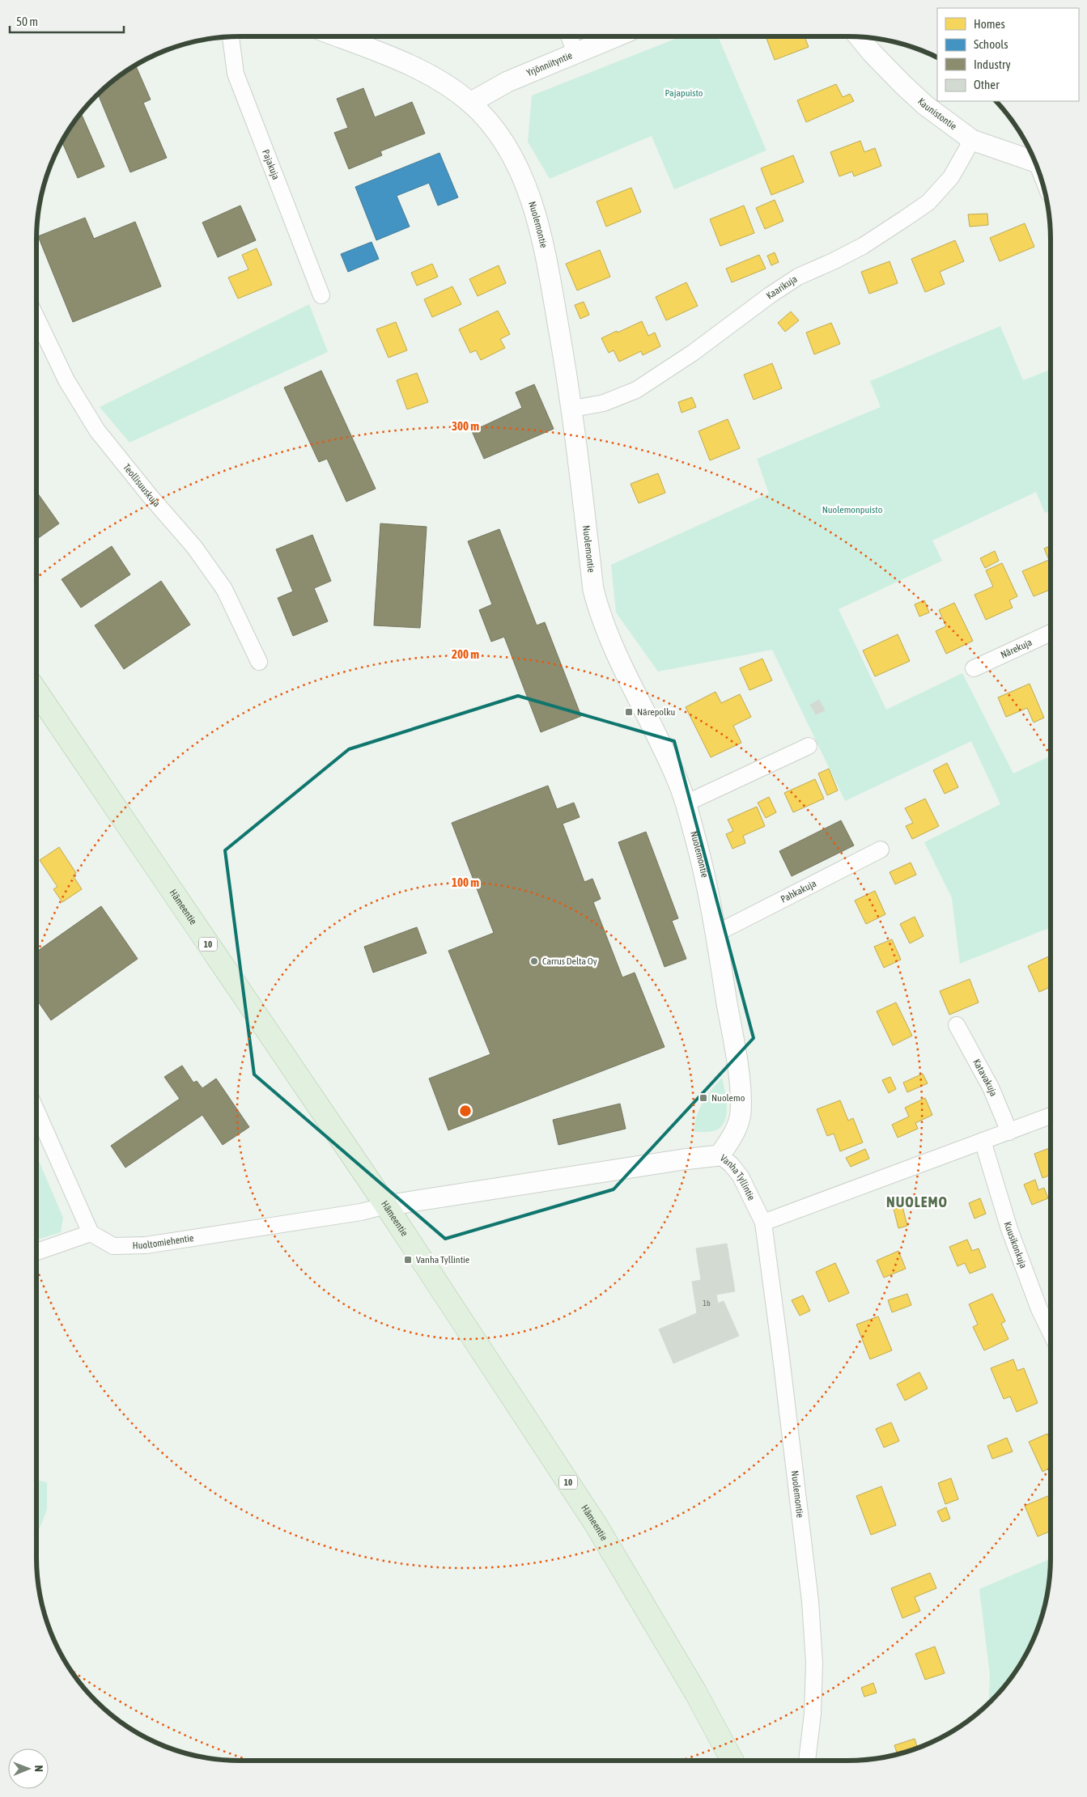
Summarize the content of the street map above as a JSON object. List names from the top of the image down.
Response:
{
  "streets": {
    "highway": ["Hämeentie", "10"],
    "street": [
      "Yrjönniityntie",
      "Kaunistontie",
      "Pajakuja",
      "Nuolemontie",
      "Kaarikuja",
      "Teollisuuskuja",
      "Närekuja",
      "Pahkakuja",
      "Katavakuja",
      "Vanha Tyllintie",
      "Huoltomiehentie",
      "Kuusikonkuja"
    ]
  },
  "crossings": [
    ["Yrjönniityntie", "Nuolemontie"],
    ["Kaunistontie", "Kaarikuja"],
    ["Nuolemontie", "Kaarikuja"],
    ["Nuolemontie", "Pahkakuja"],
    ["Nuolemontie", "Vanha Tyllintie"],
    ["Hämeentie", "Vanha Tyllintie"],
    ["Hämeentie", "Huoltomiehentie"],
    ["Vanha Tyllintie", "Huoltomiehentie"]
  ],
  "districts": ["NUOLEMO"],
  "parks": ["Pajapuisto", "Nuolemonpuisto"],
  "places": {
    "transit": ["Närepolku", "Nuolemo", "Vanha Tyllintie"],
    "other": ["Carrus Delta Oy"]
  },
  "house_numbers": ["1b"],
  "legend": [
    "Homes",
    "Schools",
    "Industry",
    "Other"
  ],
  "scale_bar": "50 m",
  "north": "right",
  "rings": ["300 m", "200 m", "100 m"]
}
